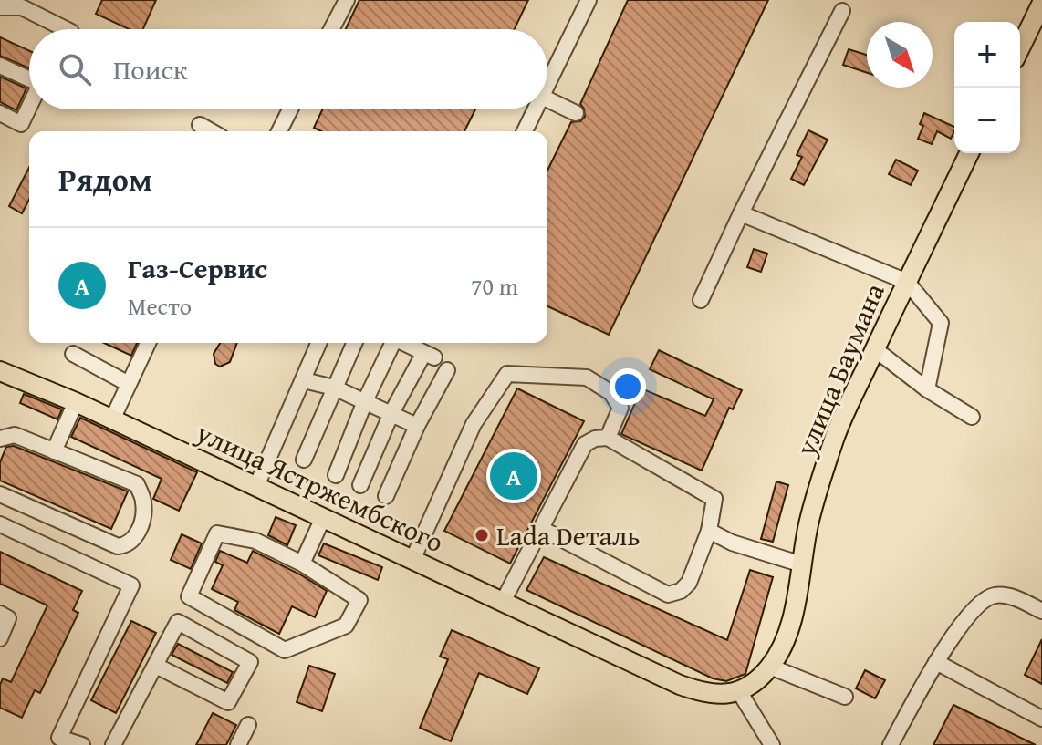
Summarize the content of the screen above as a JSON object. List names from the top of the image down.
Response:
{
  "streets": {
    "main road": ["улица Баумана", "улица Ястржембского"]
  },
  "crossings": [
    ["улица Баумана", "улица Ястржембского"]
  ],
  "places": ["Lada Dеталь"],
  "north": "bottom right",
  "page": {
    "map_buttons": ["+", "−"],
    "search": "Поиск",
    "heading": "Рядом",
    "list": [
      {
        "mark": "A",
        "name": "Газ-Сервис",
        "note": "Место",
        "value": "70 m"
      }
    ],
    "pins": "A"
  }
}
